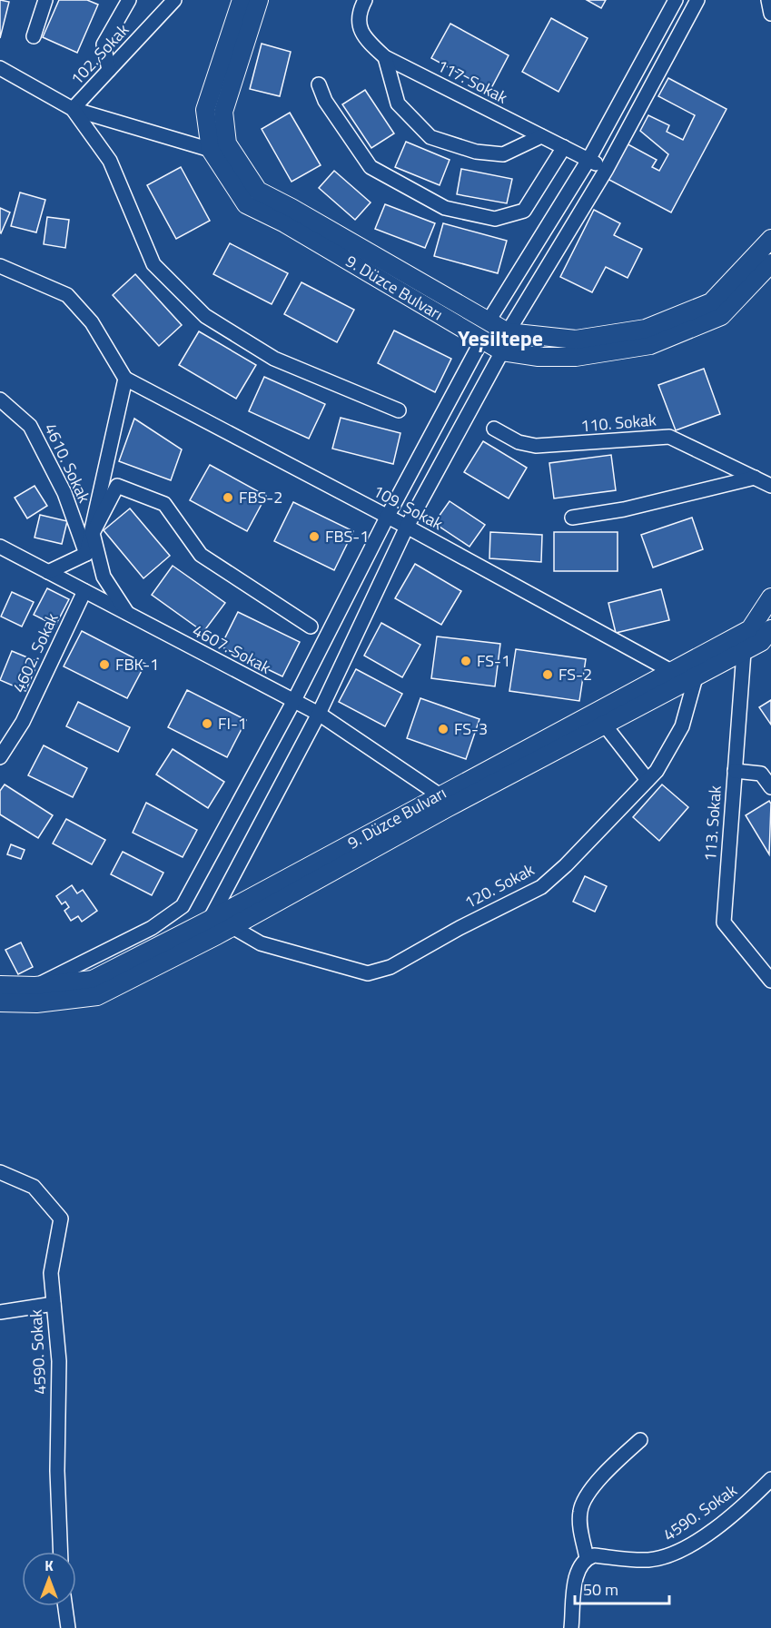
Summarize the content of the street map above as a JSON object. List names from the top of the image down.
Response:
{
  "streets": {
    "main road": ["9. Düzce Bulvarı"],
    "street": [
      "102. Sokak",
      "117. Sokak",
      "110. Sokak",
      "4610. Sokak",
      "109. Sokak",
      "4607. Sokak",
      "4602. Sokak",
      "113. Sokak",
      "120. Sokak",
      "4590. Sokak"
    ]
  },
  "crossings": [
    ["9. Düzce Bulvarı", "109. Sokak"],
    ["9. Düzce Bulvarı", "4607. Sokak"],
    ["9. Düzce Bulvarı", "113. Sokak"],
    ["9. Düzce Bulvarı", "120. Sokak"],
    ["4607. Sokak", "4602. Sokak"]
  ],
  "districts": ["Yeşiltepe"],
  "places": [
    "FBS-2",
    "FBS-1",
    "FS-1",
    "FBK-1",
    "FS-2",
    "FI-1",
    "FS-3"
  ],
  "scale_bar": "50 m",
  "north": "top"
}
